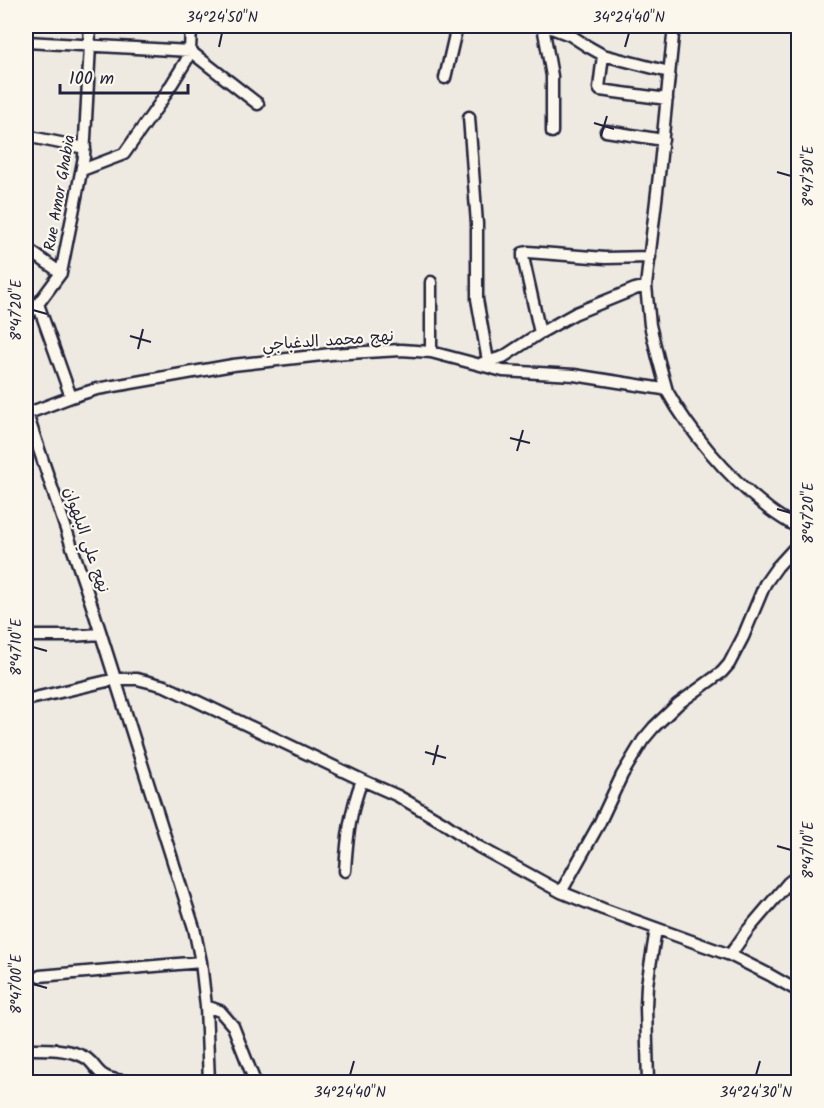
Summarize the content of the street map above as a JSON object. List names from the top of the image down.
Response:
{
  "streets": {
    "street": ["Rue Amor Ghabia", "نهج محمد الدغباجي", "نهج علي البلهوان"]
  },
  "crossings": [
    ["نهج محمد الدغباجي", "نهج علي البلهوان"]
  ],
  "scale_bar": "100 m",
  "coordinates": [
    "34°24'50\"N",
    "34°24'40\"N",
    "8°47'30\"E",
    "8°47'20\"E",
    "8°47'10\"E",
    "8°47'00\"E",
    "34°24'30\"N"
  ]
}
